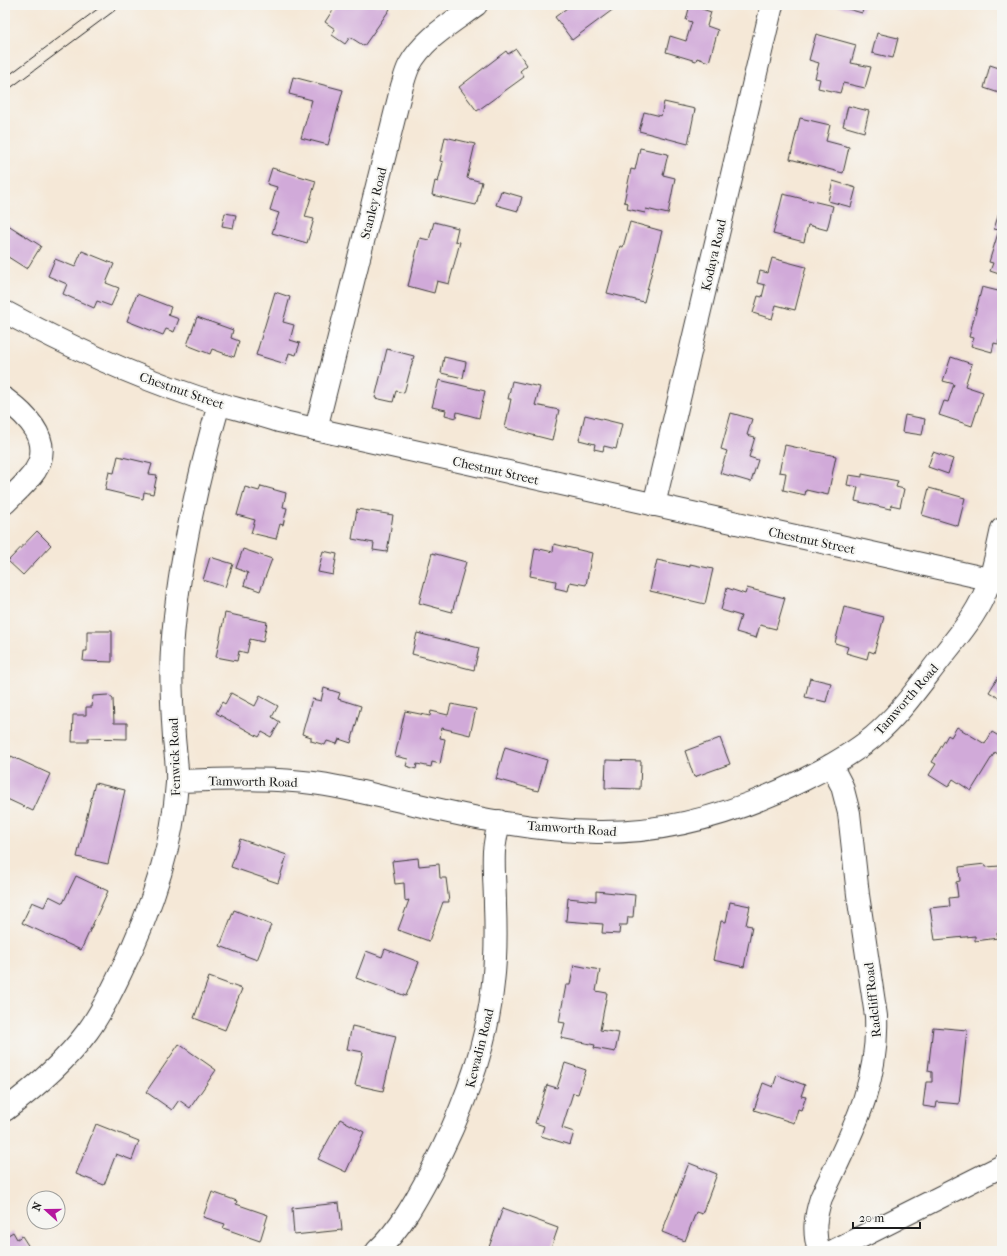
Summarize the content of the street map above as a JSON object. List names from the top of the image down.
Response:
{
  "streets": {
    "street": [
      "Stanley Road",
      "Kodaya Road",
      "Chestnut Street",
      "Tamworth Road",
      "Fenwick Road",
      "Radcliff Road",
      "Kewadin Road"
    ]
  },
  "crossings": [
    ["Stanley Road", "Chestnut Street"],
    ["Kodaya Road", "Chestnut Street"],
    ["Chestnut Street", "Tamworth Road"],
    ["Chestnut Street", "Fenwick Road"],
    ["Tamworth Road", "Fenwick Road"],
    ["Tamworth Road", "Radcliff Road"],
    ["Tamworth Road", "Kewadin Road"]
  ],
  "scale_bar": "20 m",
  "north": "left"
}
